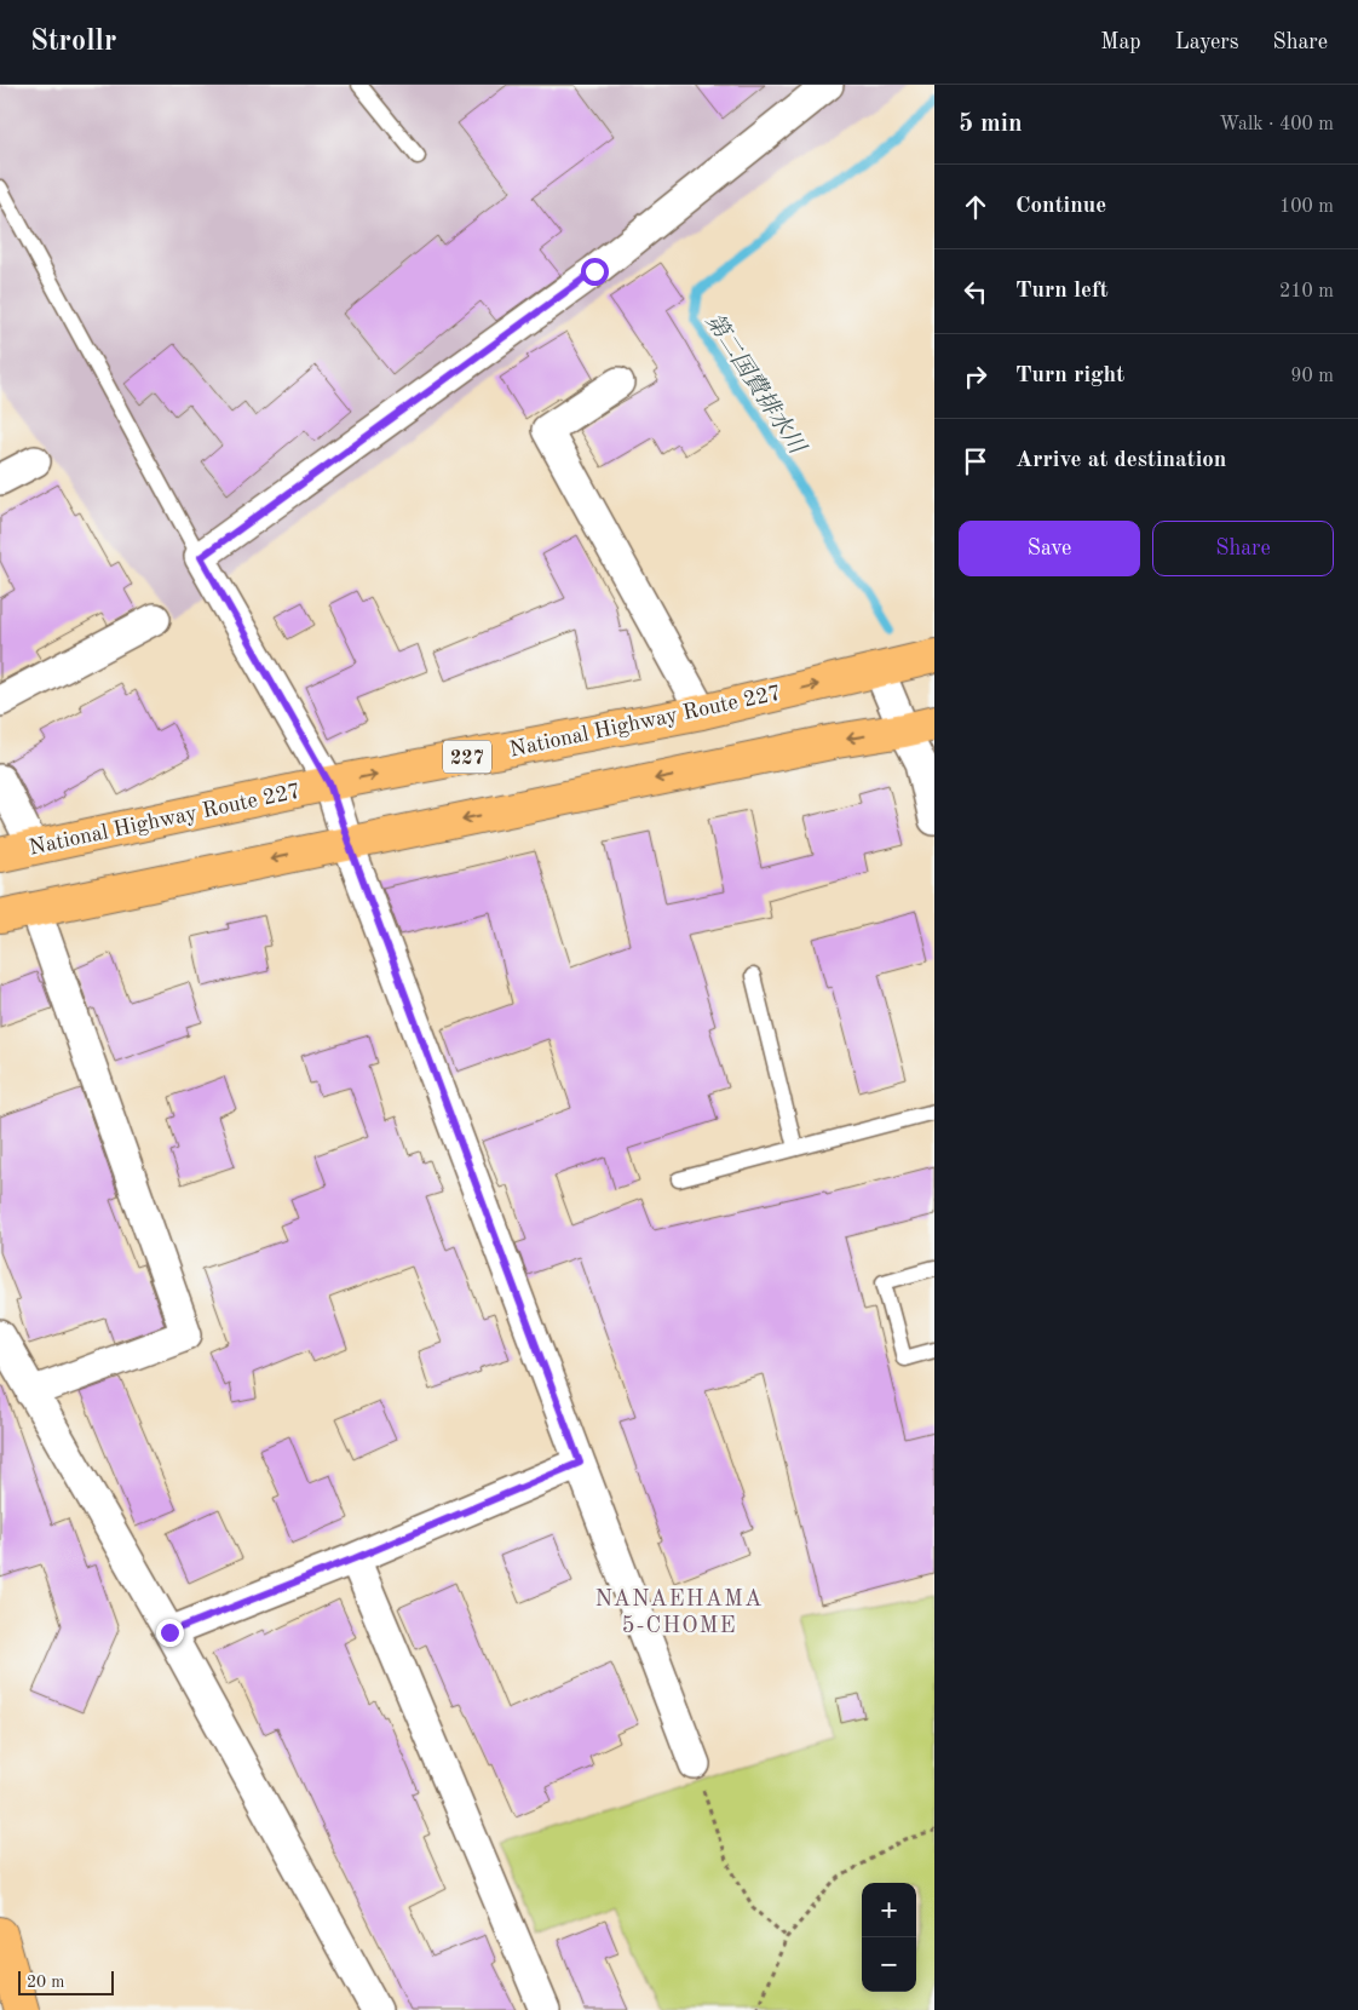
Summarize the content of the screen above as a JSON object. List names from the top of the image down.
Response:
{
  "streets": {
    "main road": ["National Highway Route 227", "227"]
  },
  "districts": ["NANAEHAMA 5-CHOME"],
  "water": ["第二国費排水川"],
  "scale_bar": "20 m",
  "page": {
    "header": "Strollr",
    "nav": ["Map", "Layers", "Share"],
    "heading": ["5 min", "Walk · 400 m"],
    "list": [
      ["Continue", "100 m"],
      ["Turn left", "210 m"],
      ["Turn right", "90 m"],
      "Arrive at destination"
    ],
    "buttons": ["Save", "Share"],
    "map_buttons": ["+", "−"],
    "scale": "20 m"
  }
}
